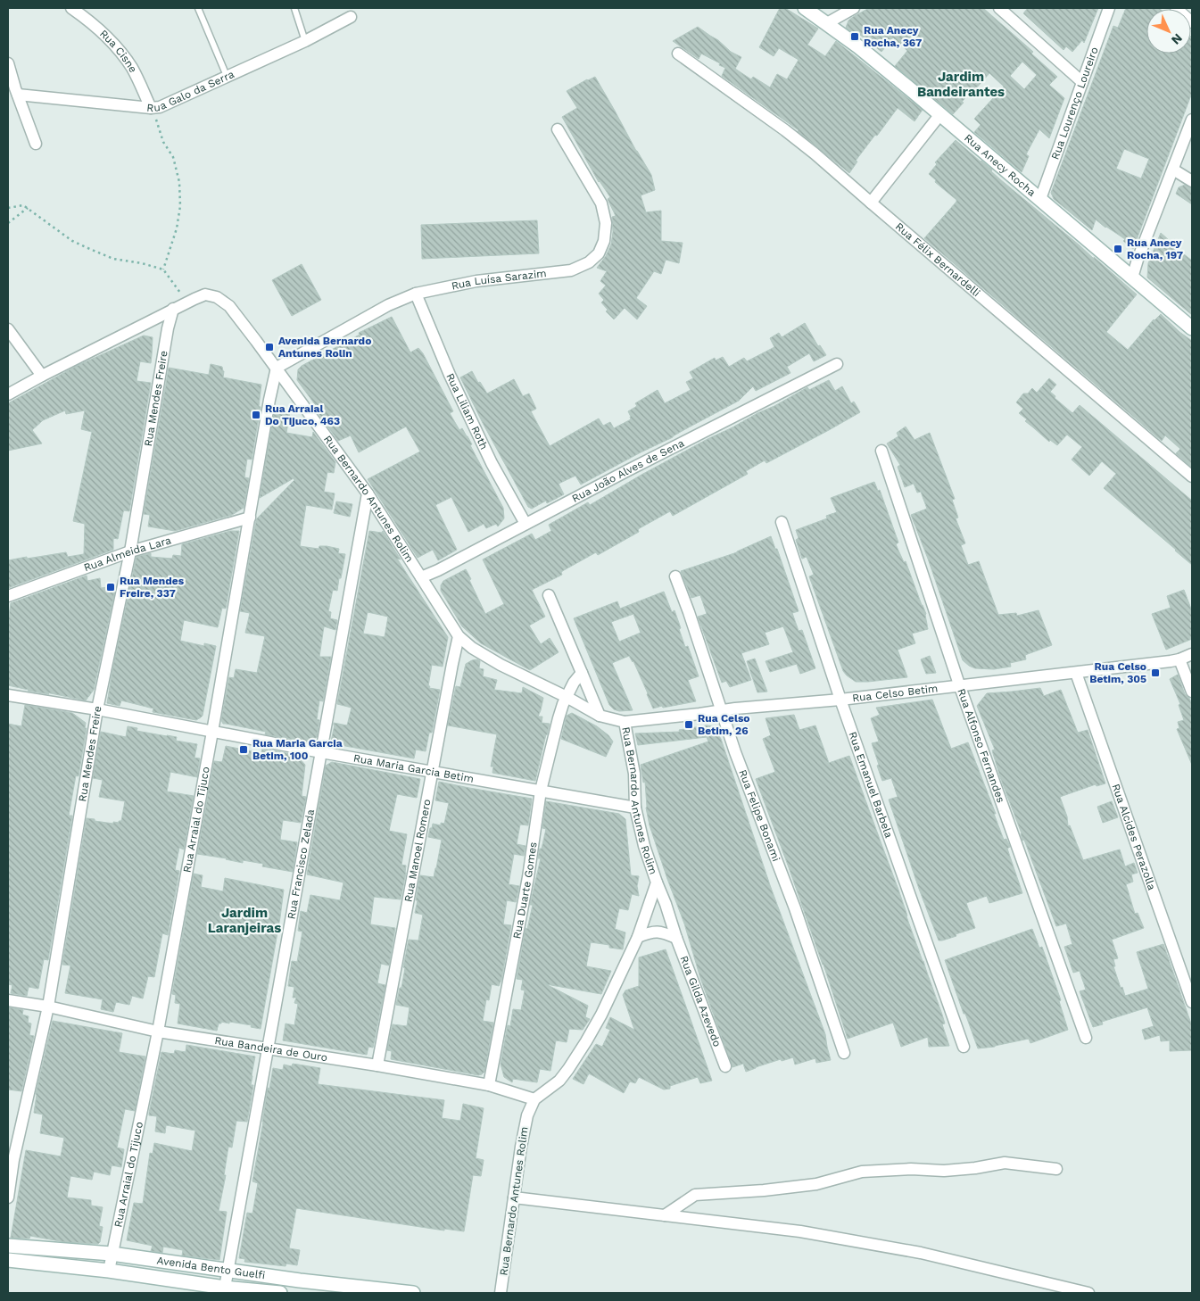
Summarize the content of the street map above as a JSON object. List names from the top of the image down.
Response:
{
  "streets": {
    "main road": ["Rua Anecy Rocha", "Avenida Bento Guelfi"],
    "street": [
      "Rua Cisne",
      "Rua Galo da Serra",
      "Rua Lourenço Loureiro",
      "Rua Félix Bernardelli",
      "Rua Luísa Sarazim",
      "Rua Mendes Freire",
      "Rua Liliam Roth",
      "Rua João Alves de Sena",
      "Rua Bernardo Antunes Rolim",
      "Rua Almeida Lara",
      "Rua Celso Betim",
      "Rua Alfonso Fernandes",
      "Rua Maria Garcia Betim",
      "Rua Emanuel Barbela",
      "Rua Felipe Bonami",
      "Rua Arraial do Tijuco",
      "Rua Alcides Perazolla",
      "Rua Manoel Romero",
      "Rua Francisco Zelada",
      "Rua Duarte Gomes",
      "Rua Gilda Azevedo",
      "Rua Bandeira de Ouro"
    ]
  },
  "crossings": [
    ["Rua Cisne", "Rua Galo da Serra"],
    ["Rua Lourenço Loureiro", "Rua Anecy Rocha"],
    ["Rua Luísa Sarazim", "Rua Liliam Roth"],
    ["Rua Luísa Sarazim", "Rua Bernardo Antunes Rolim"],
    ["Rua Luísa Sarazim", "Rua Arraial do Tijuco"],
    ["Rua Mendes Freire", "Rua Bernardo Antunes Rolim"],
    ["Rua Mendes Freire", "Rua Almeida Lara"],
    ["Rua Mendes Freire", "Rua Maria Garcia Betim"],
    ["Rua Mendes Freire", "Rua Bandeira de Ouro"],
    ["Rua Liliam Roth", "Rua João Alves de Sena"],
    ["Rua João Alves de Sena", "Rua Bernardo Antunes Rolim"],
    ["Rua Bernardo Antunes Rolim", "Rua Celso Betim"],
    ["Rua Bernardo Antunes Rolim", "Rua Maria Garcia Betim"],
    ["Rua Bernardo Antunes Rolim", "Rua Arraial do Tijuco"],
    ["Rua Bernardo Antunes Rolim", "Rua Manoel Romero"],
    ["Rua Bernardo Antunes Rolim", "Rua Francisco Zelada"],
    ["Rua Bernardo Antunes Rolim", "Rua Duarte Gomes"],
    ["Rua Bernardo Antunes Rolim", "Rua Gilda Azevedo"],
    ["Rua Bernardo Antunes Rolim", "Rua Bandeira de Ouro"],
    ["Rua Almeida Lara", "Rua Arraial do Tijuco"],
    ["Rua Celso Betim", "Rua Alfonso Fernandes"],
    ["Rua Celso Betim", "Rua Emanuel Barbela"],
    ["Rua Celso Betim", "Rua Felipe Bonami"],
    ["Rua Celso Betim", "Rua Alcides Perazolla"],
    ["Rua Maria Garcia Betim", "Rua Arraial do Tijuco"],
    ["Rua Maria Garcia Betim", "Rua Manoel Romero"],
    ["Rua Maria Garcia Betim", "Rua Francisco Zelada"],
    ["Rua Maria Garcia Betim", "Rua Duarte Gomes"],
    ["Rua Arraial do Tijuco", "Rua Bandeira de Ouro"],
    ["Rua Arraial do Tijuco", "Avenida Bento Guelfi"],
    ["Rua Manoel Romero", "Rua Bandeira de Ouro"],
    ["Rua Francisco Zelada", "Rua Bandeira de Ouro"],
    ["Rua Francisco Zelada", "Avenida Bento Guelfi"],
    ["Rua Duarte Gomes", "Rua Bandeira de Ouro"]
  ],
  "districts": ["Jardim Bandeirantes", "Jardim Laranjeiras"],
  "places": {
    "transit": [
      "Rua Anecy Rocha, 367",
      "Rua Anecy Rocha, 197",
      "Avenida Bernardo Antunes Rolin",
      "Rua Arraial Do Tijuco, 463",
      "Rua Mendes Freire, 337",
      "Rua Celso Betim, 305",
      "Rua Celso Betim, 26",
      "Rua Maria Garcia Betim, 100"
    ]
  },
  "north": "bottom right"
}
